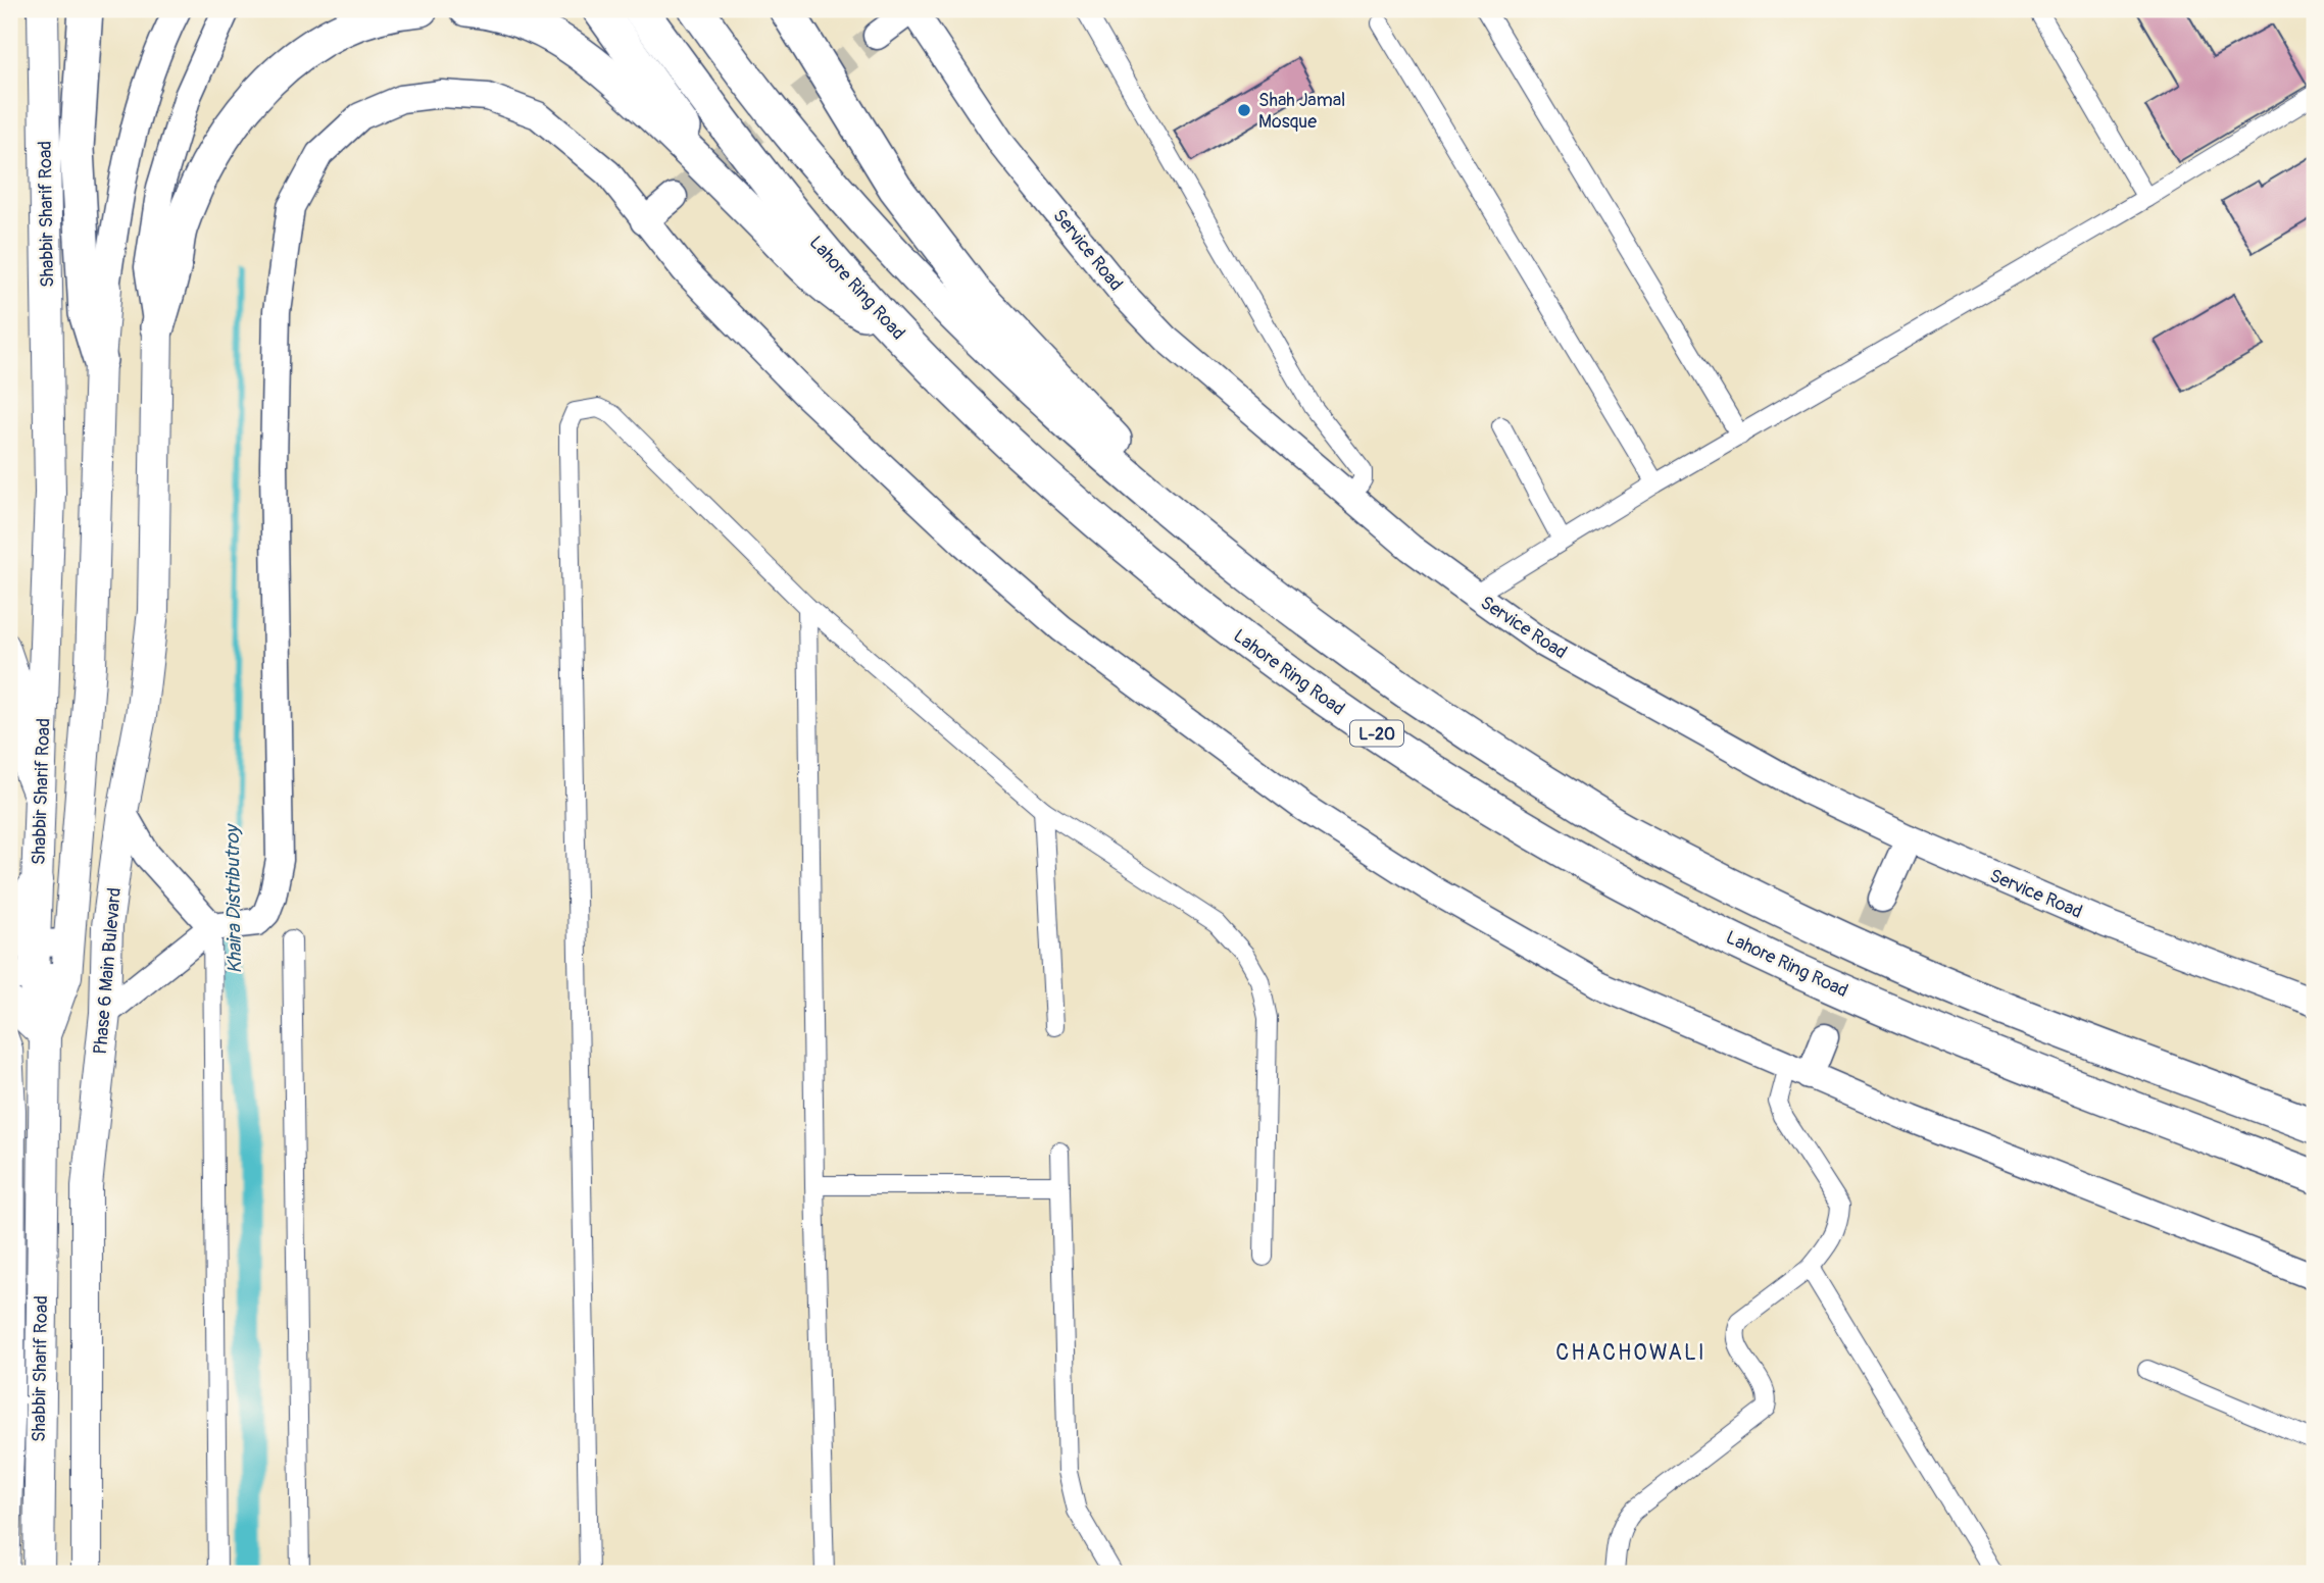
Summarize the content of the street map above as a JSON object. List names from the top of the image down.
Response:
{
  "streets": {
    "highway": ["Lahore Ring Road", "L-20"],
    "main road": ["Shabbir Sharif Road", "Phase 6 Main Bulevard"],
    "street": ["Service Road"]
  },
  "districts": ["CHACHOWALI"],
  "water": ["Khaira Distributroy"],
  "places": ["Shah Jamal Mosque"]
}
